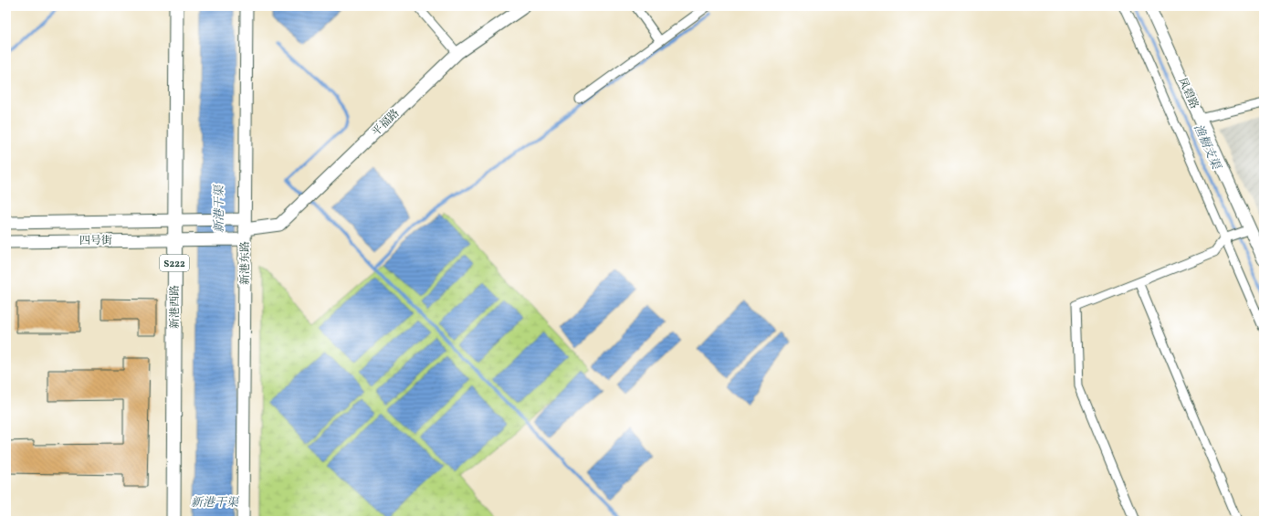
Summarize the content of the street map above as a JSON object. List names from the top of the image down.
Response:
{
  "streets": {
    "main road": [
      "凤碧路",
      "平福路",
      "四号街",
      "S222",
      "新港东路",
      "新港西路"
    ]
  },
  "crossings": [
    ["平福路", "四号街"],
    ["平福路", "新港东路"],
    ["四号街", "新港东路"]
  ],
  "water": ["渔橱支渠", "新港干渠"]
}
